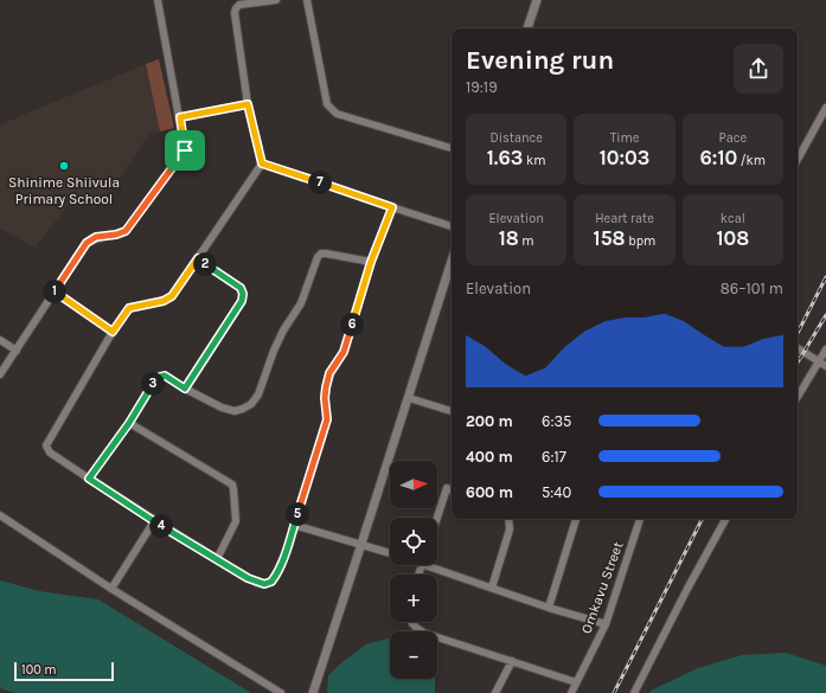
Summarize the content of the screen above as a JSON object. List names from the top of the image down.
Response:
{
  "streets": {
    "street": ["Omkavu Street"]
  },
  "places": ["Shinime Shiivula Primary School"],
  "scale_bar": "100 m",
  "north": "right",
  "page": {
    "heading": ["Evening run", "19:19"],
    "stats": [
      ["Distance", "1.63 km"],
      ["Time", "10:03"],
      ["Pace", "6:10 /km"],
      ["Elevation", "18 m"],
      ["Heart rate", "158 bpm"],
      ["kcal", "108"]
    ],
    "pins": [
      "7",
      "2",
      "1",
      "6",
      "3",
      "5",
      "4"
    ],
    "chart": ["Elevation", "86–101 m"],
    "list": [
      {
        "name": "200 m",
        "note": "6:35"
      },
      {
        "name": "400 m",
        "note": "6:17"
      },
      {
        "name": "600 m",
        "note": "5:40"
      }
    ],
    "map_buttons": ["+", "−"],
    "scale": "100 m"
  }
}
